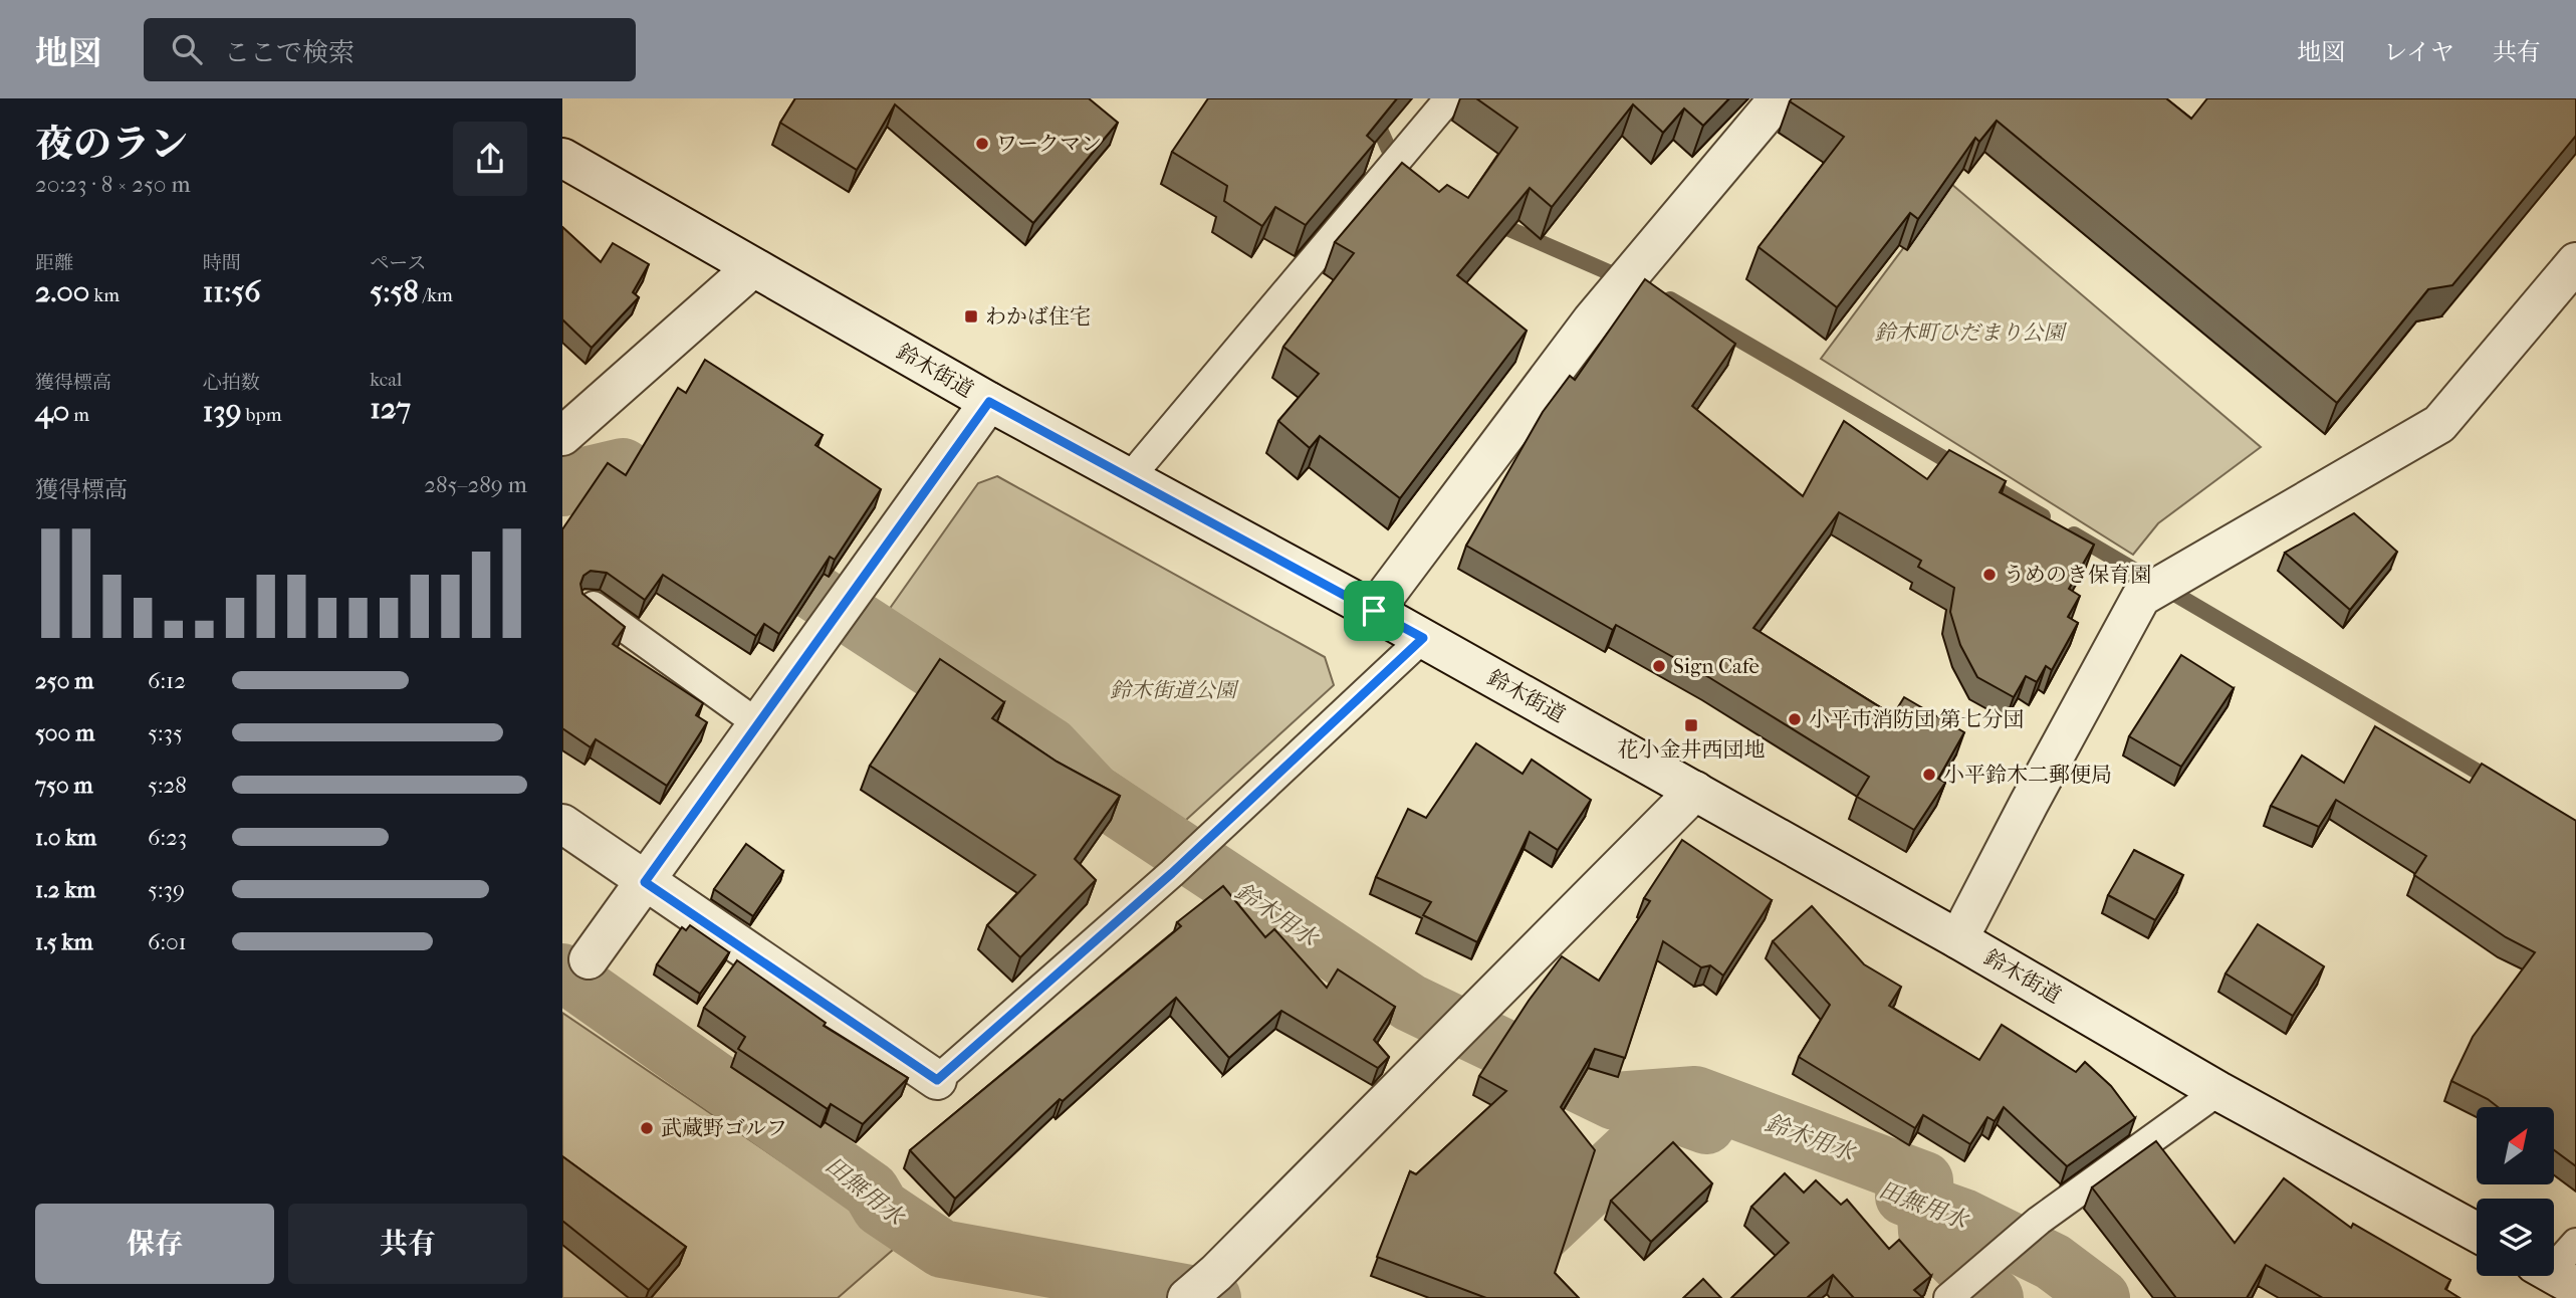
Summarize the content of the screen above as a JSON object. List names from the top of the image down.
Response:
{
  "streets": {
    "street": ["鈴木街道"]
  },
  "water": ["鈴木用水", "田無用水"],
  "parks": ["鈴木町ひだまり公園", "鈴木街道公園"],
  "places": {
    "other": [
      "ワークマン",
      "うめのき保育園",
      "Sign Cafe",
      "小平市消防団 第七分団",
      "小平鈴木二郵便局",
      "武蔵野ゴルフ"
    ],
    "transit": ["わかば住宅", "花小金井西団地"]
  },
  "north": "top right",
  "page": {
    "header": "地図",
    "search": "ここで検索",
    "nav": ["地図", "レイヤ", "共有"],
    "heading": ["夜のラン", "20:23 · 8 × 250 m"],
    "stats": [
      ["距離", "2.00 km"],
      ["時間", "11:56"],
      ["ペース", "5:58 /km"],
      ["獲得標高", "40 m"],
      ["心拍数", "139 bpm"],
      ["kcal", "127"]
    ],
    "chart": ["獲得標高", "285–289 m"],
    "list": [
      {
        "name": "250 m",
        "note": "6:12"
      },
      {
        "name": "500 m",
        "note": "5:35"
      },
      {
        "name": "750 m",
        "note": "5:28"
      },
      {
        "name": "1.0 km",
        "note": "6:23"
      },
      {
        "name": "1.2 km",
        "note": "5:39"
      },
      {
        "name": "1.5 km",
        "note": "6:01"
      }
    ],
    "buttons": ["保存", "共有"]
  }
}
